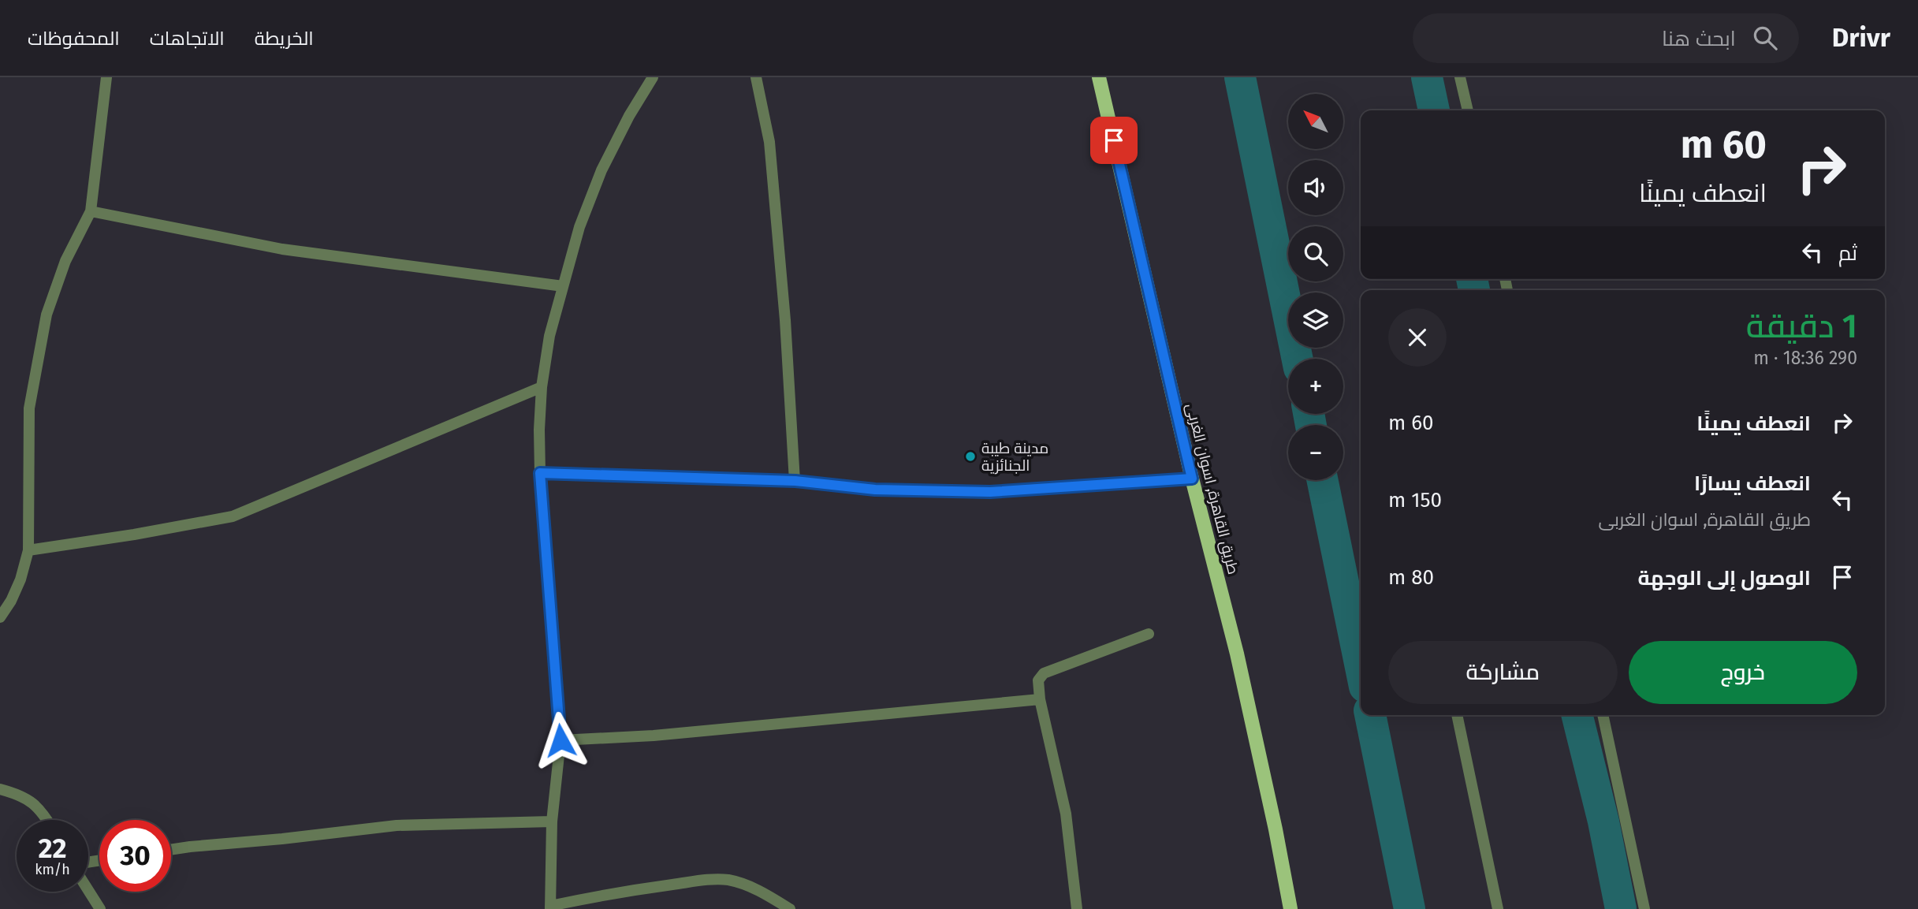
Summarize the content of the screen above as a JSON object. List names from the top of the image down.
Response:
{
  "streets": {
    "main road": ["طريق القاهرة, اسوان الغربى"]
  },
  "places": ["مدينة طيبة الجنائزية"],
  "north": "top left",
  "page": {
    "header": "Drivr",
    "search": "ابحث هنا",
    "nav": ["الخريطة", "الاتجاهات", "المحفوظات"],
    "map_buttons": ["+", "−"],
    "turn": ["60 m", "انعطف يمينًا"],
    "then": "ثم",
    "heading": ["1 دقيقة", "290 m · 18:36"],
    "list": [
      {
        "name": "انعطف يمينًا",
        "value": "60 m"
      },
      {
        "name": "انعطف يسارًا",
        "note": "طريق القاهرة, اسوان الغربى",
        "value": "150 m"
      },
      {
        "name": "الوصول إلى الوجهة",
        "value": "80 m"
      }
    ],
    "buttons": ["خروج", "مشاركة"],
    "speed": "22 km/h",
    "limit": "30"
  }
}
